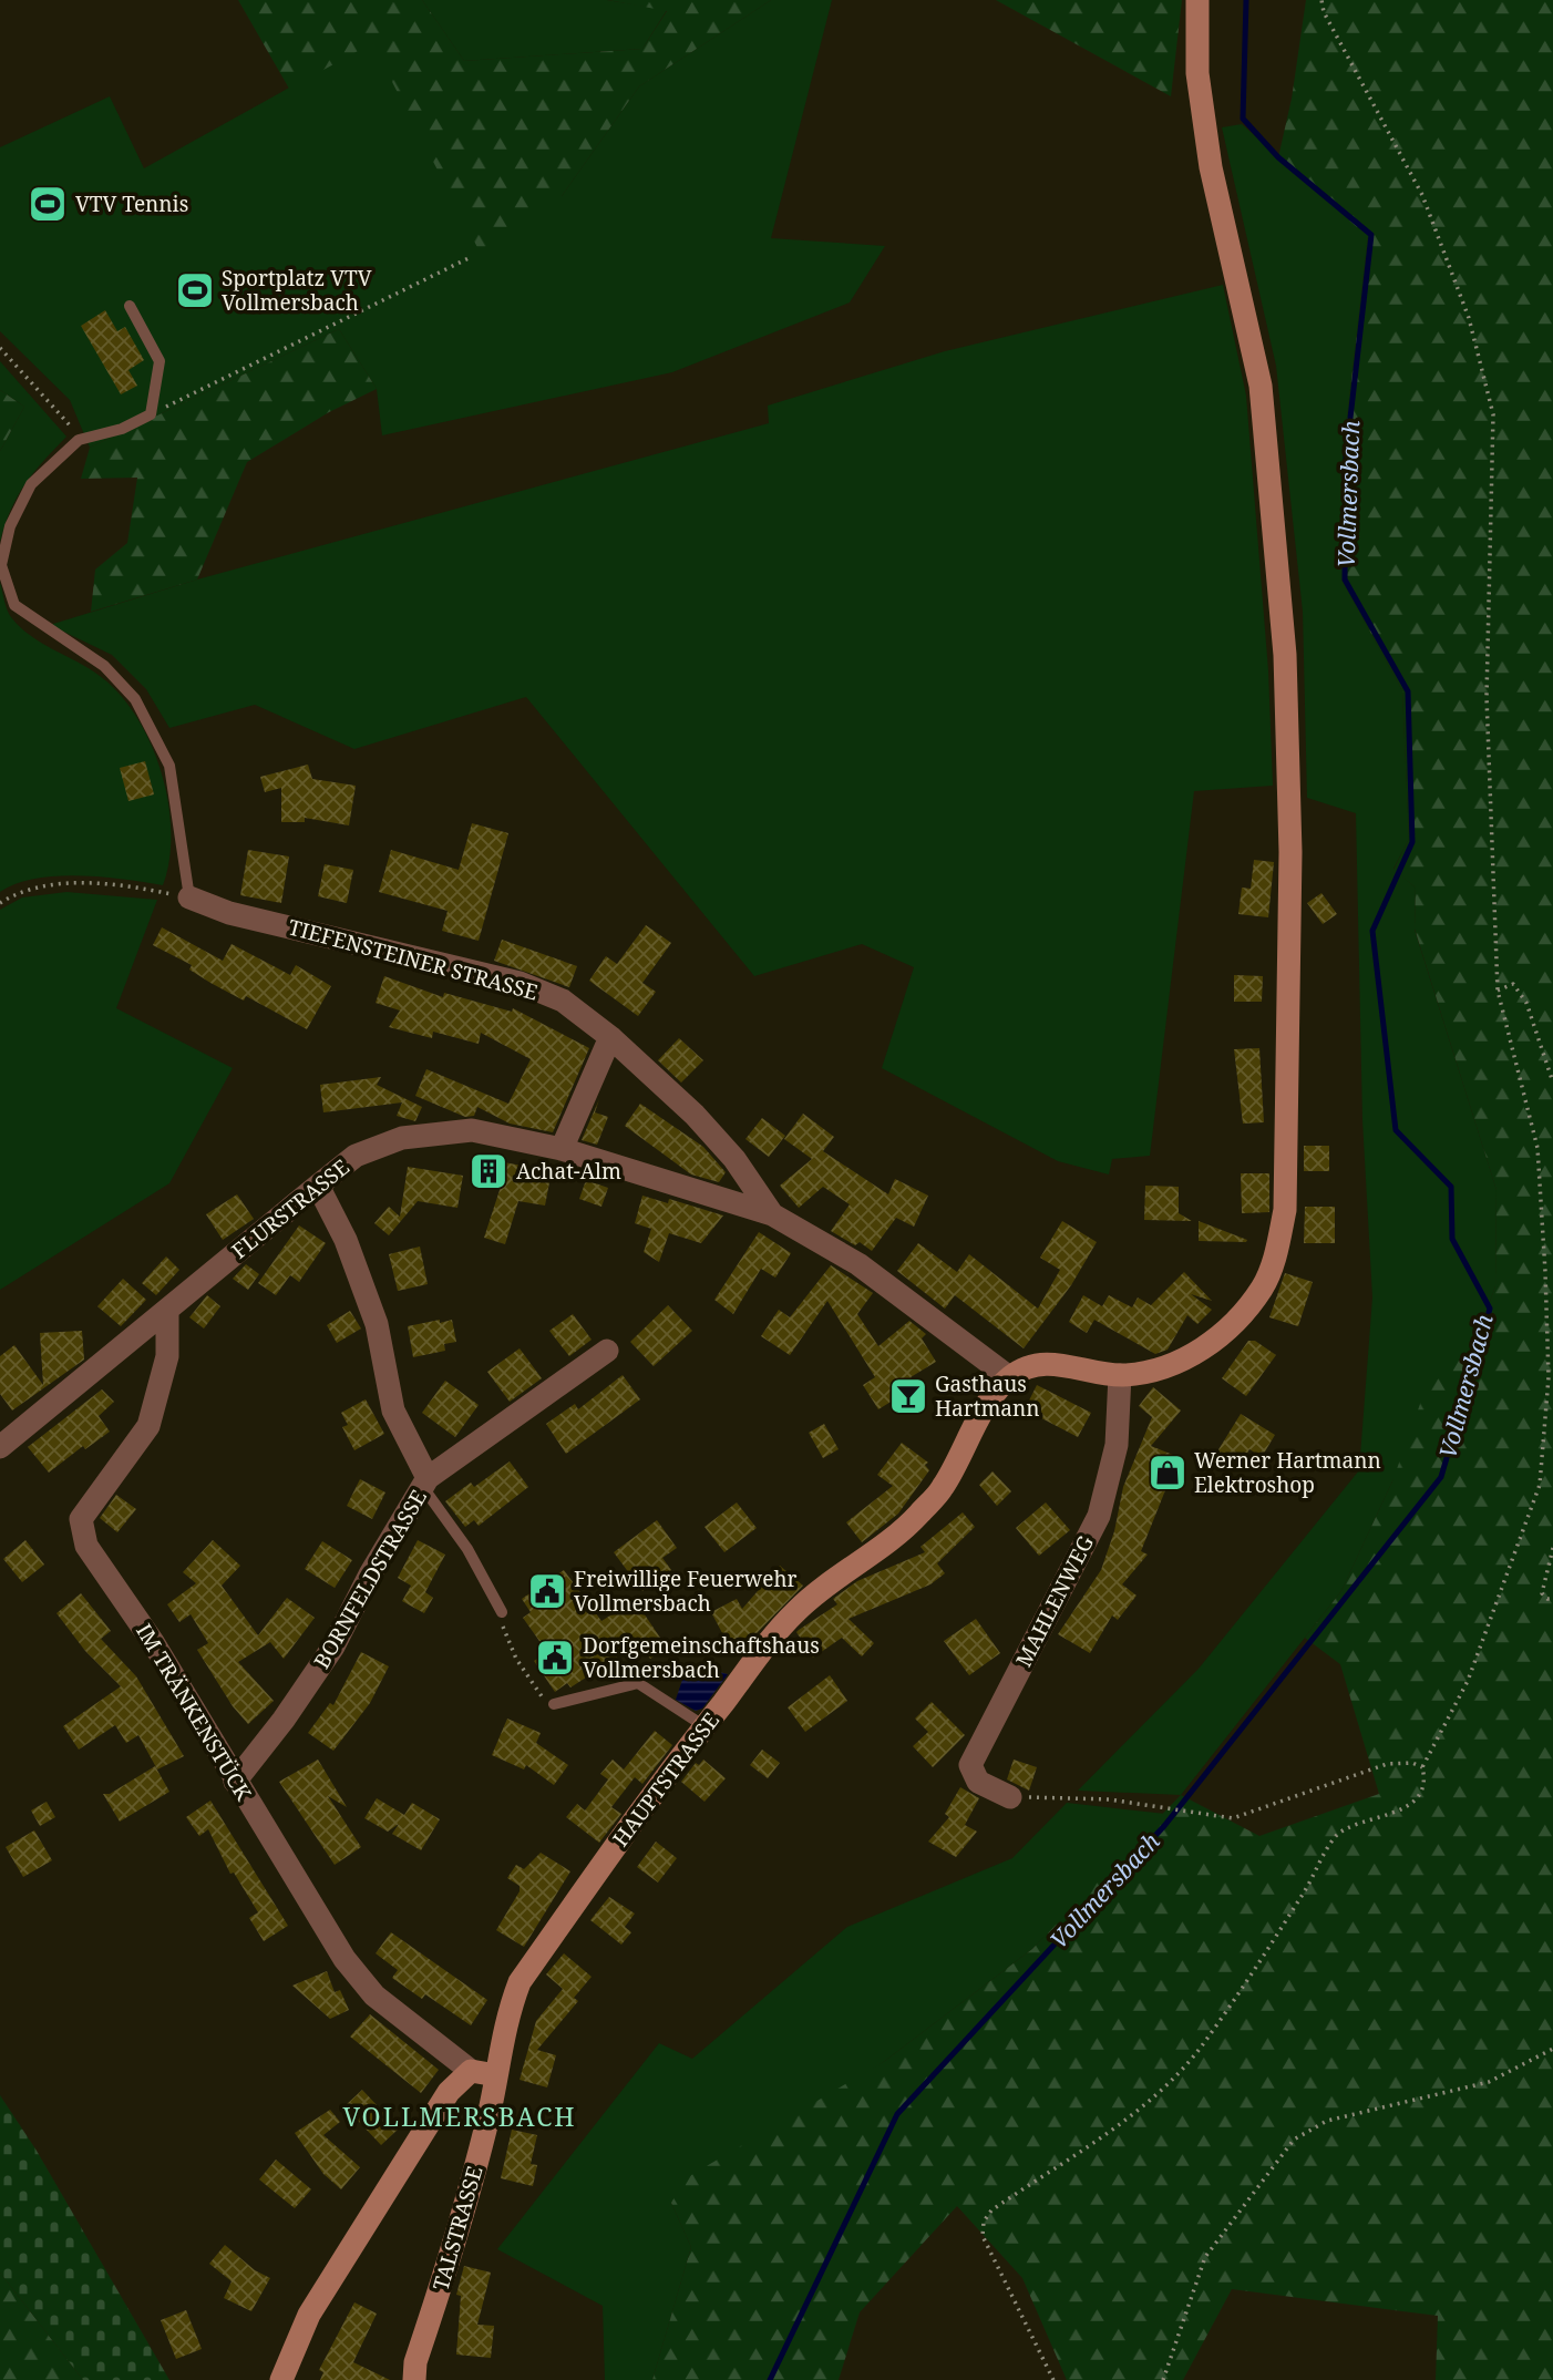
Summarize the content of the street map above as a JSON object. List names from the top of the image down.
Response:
{
  "streets": {
    "main road": ["HAUPTSTRASSE", "TALSTRASSE"],
    "street": [
      "TIEFENSTEINER STRASSE",
      "FLURSTRASSE",
      "BORNFELDSTRASSE",
      "MAHLENWEG",
      "IM TRÄNKENSTÜCK"
    ]
  },
  "crossings": [
    ["TIEFENSTEINER STRASSE", "FLURSTRASSE"],
    ["TIEFENSTEINER STRASSE", "HAUPTSTRASSE"],
    ["FLURSTRASSE", "IM TRÄNKENSTÜCK"],
    ["BORNFELDSTRASSE", "IM TRÄNKENSTÜCK"],
    ["HAUPTSTRASSE", "TALSTRASSE"]
  ],
  "districts": ["VOLLMERSBACH"],
  "water": ["Vollmersbach"],
  "places": {
    "sports": ["VTV Tennis", "Sportplatz VTV Vollmersbach"],
    "building": ["Achat-Alm"],
    "bar": ["Gasthaus Hartmann"],
    "shop": ["Werner Hartmann Elektroshop"],
    "public building": ["Freiwillige Feuerwehr Vollmersbach", "Dorfgemeinschaftshaus Vollmersbach"]
  }
}
